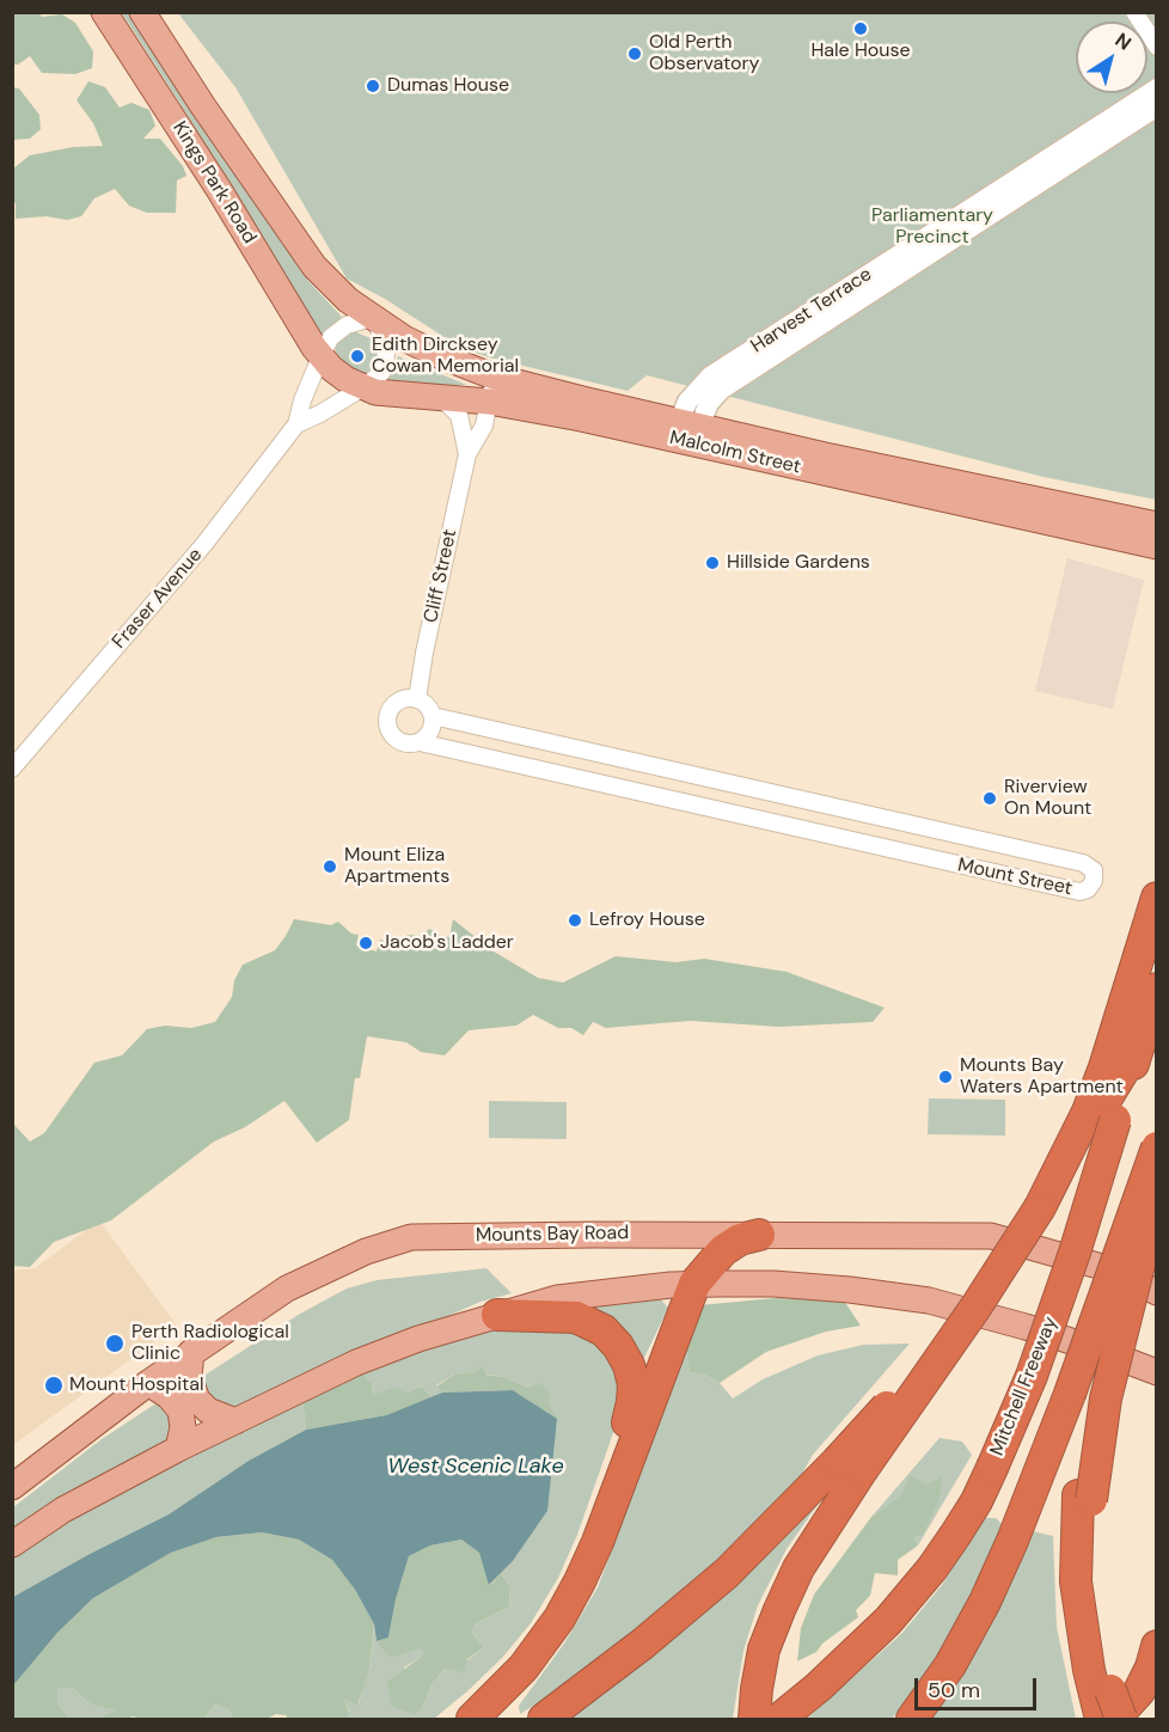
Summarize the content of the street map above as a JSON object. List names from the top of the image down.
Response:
{
  "streets": {
    "highway": ["Mitchell Freeway"],
    "main road": ["Kings Park Road", "Malcolm Street", "Mounts Bay Road"],
    "street": [
      "Harvest Terrace",
      "Cliff Street",
      "Fraser Avenue",
      "Mount Street"
    ]
  },
  "crossings": [
    ["Kings Park Road", "Malcolm Street"],
    ["Kings Park Road", "Fraser Avenue"],
    ["Harvest Terrace", "Malcolm Street"],
    ["Malcolm Street", "Cliff Street"],
    ["Malcolm Street", "Fraser Avenue"],
    ["Cliff Street", "Mount Street"]
  ],
  "water": ["West Scenic Lake"],
  "parks": ["Parliamentary Precinct"],
  "places": [
    "Hale House",
    "Old Perth Observatory",
    "Dumas House",
    "Edith Dircksey Cowan Memorial",
    "Hillside Gardens",
    "Riverview On Mount",
    "Mount Eliza Apartments",
    "Lefroy House",
    "Jacob's Ladder",
    "Mounts Bay Waters Apartment",
    "Perth Radiological Clinic",
    "Mount Hospital"
  ],
  "scale_bar": "50 m",
  "north": "top right"
}
